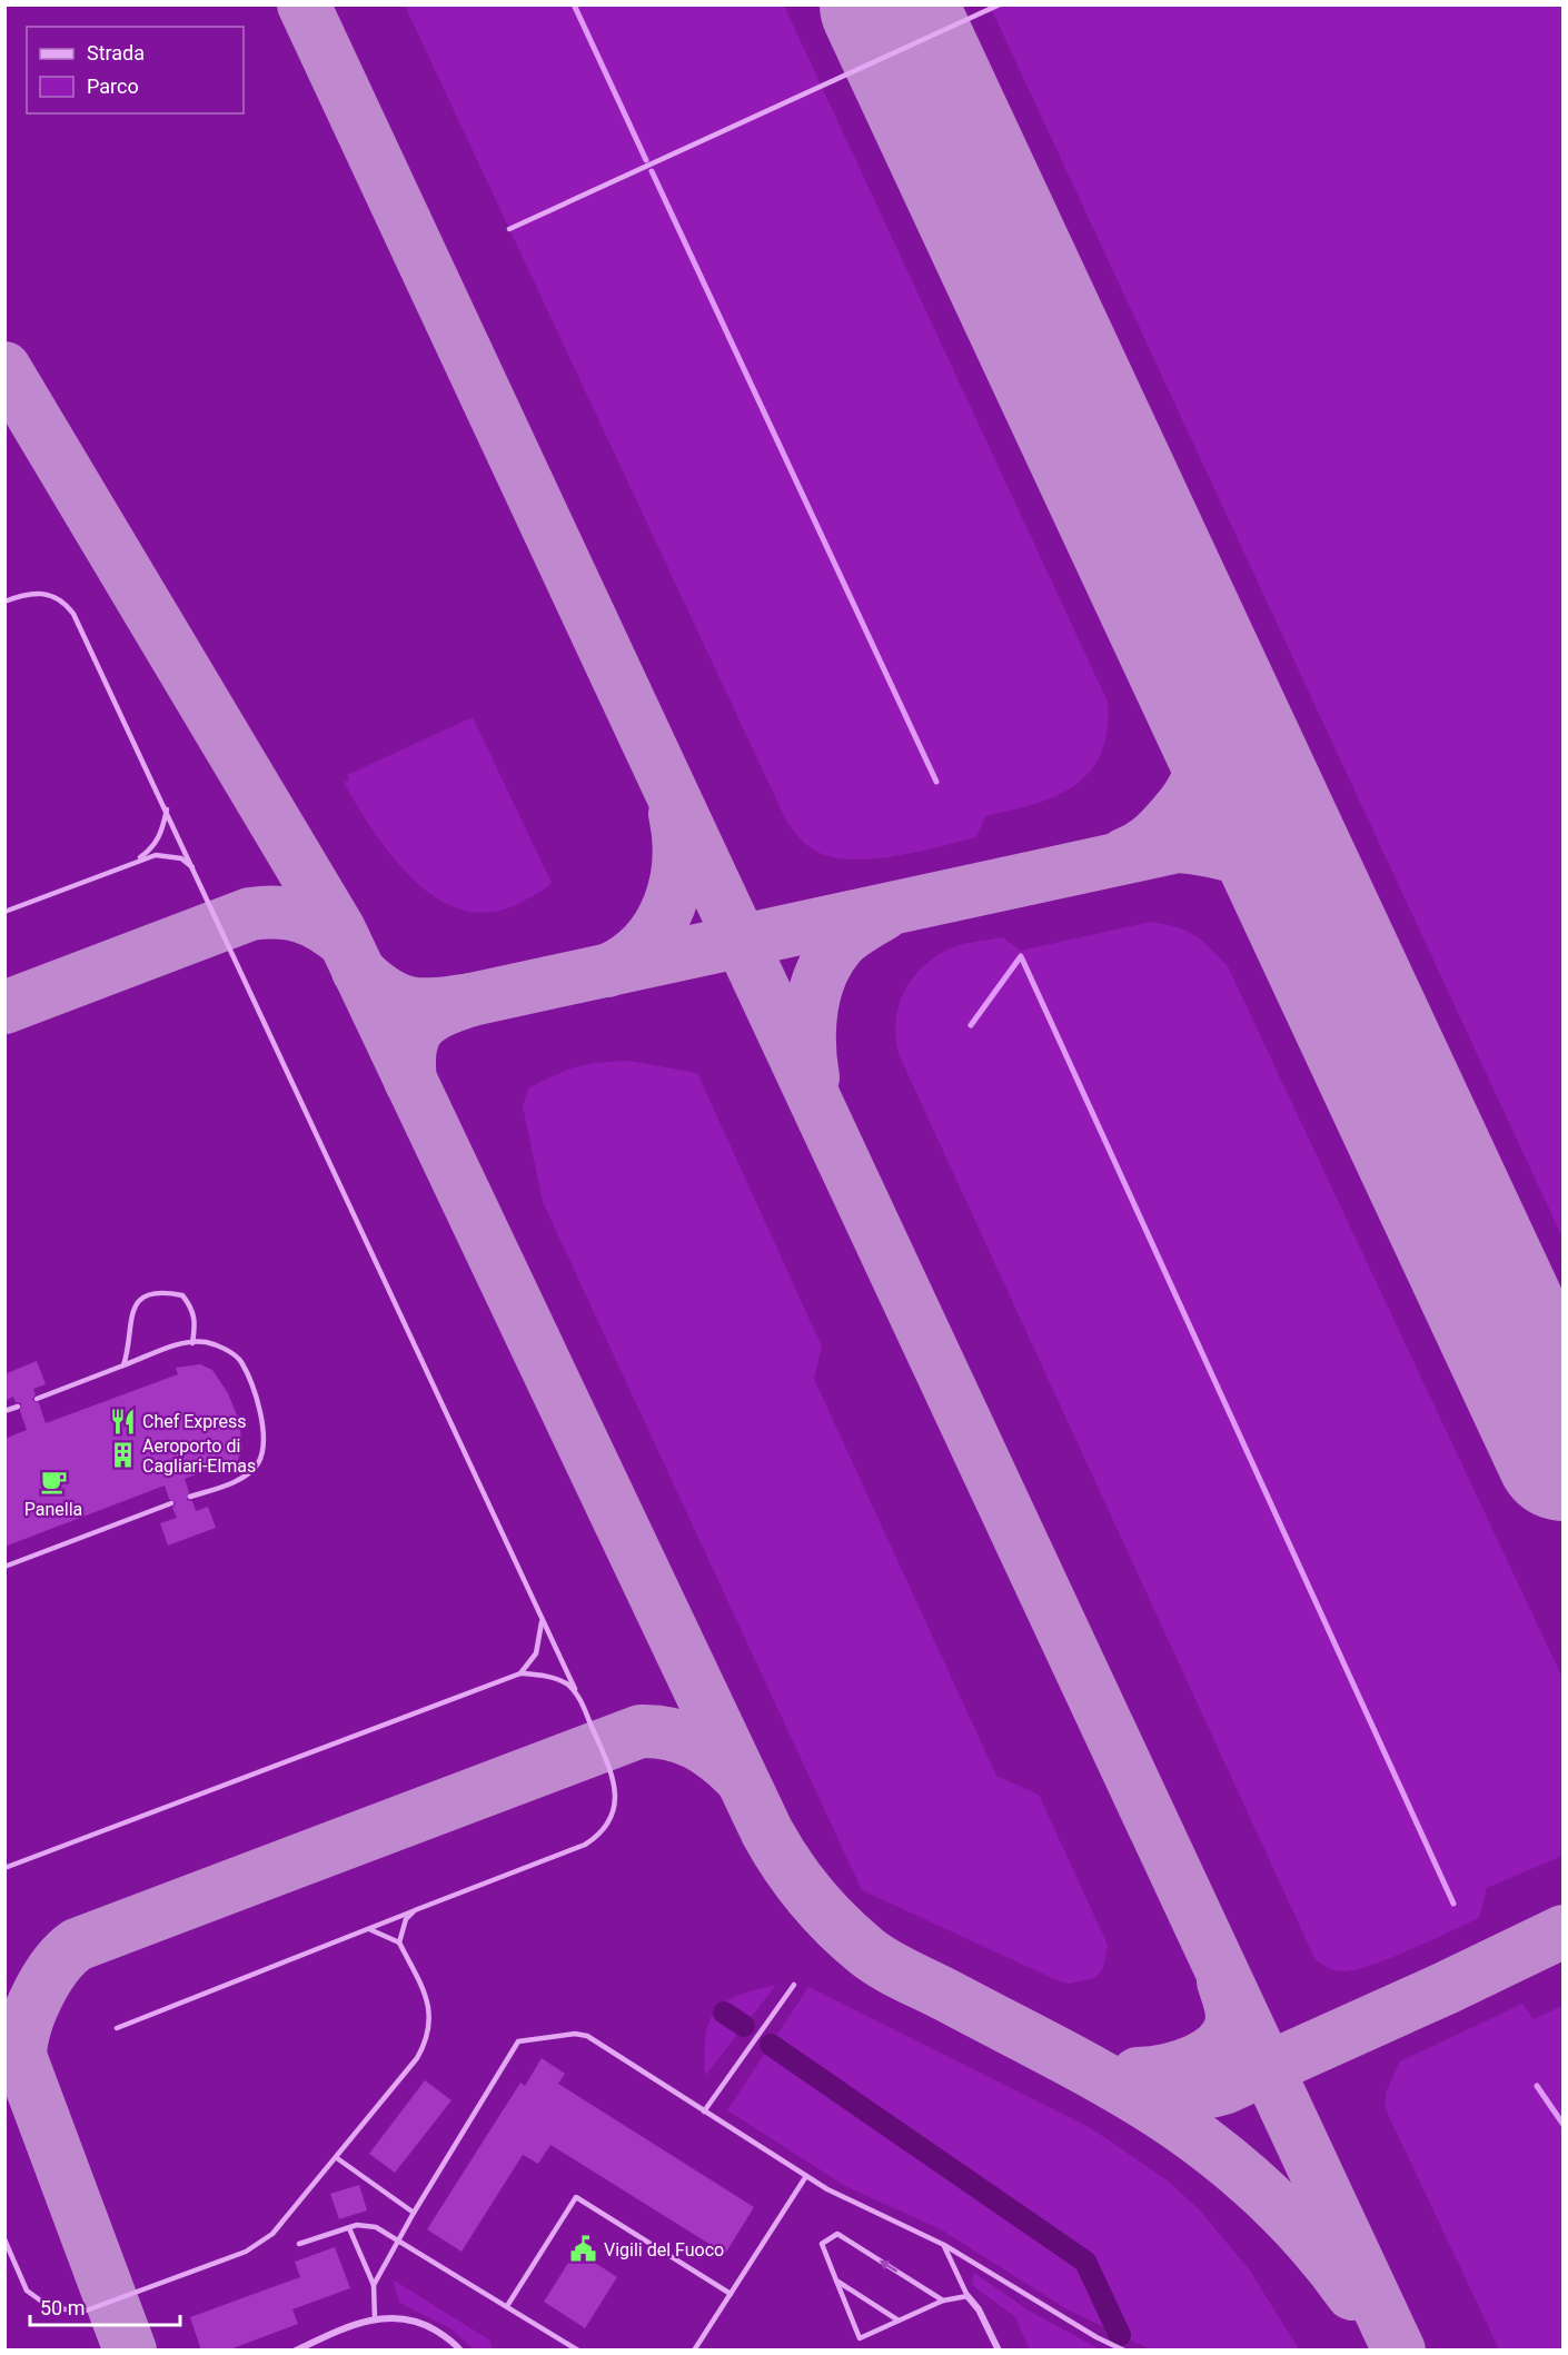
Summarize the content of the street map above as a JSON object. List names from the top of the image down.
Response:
{
  "places": {
    "restaurant": ["Chef Express"],
    "building": ["Aeroporto di Cagliari-Elmas"],
    "cafe": ["Panella"],
    "public building": ["Vigili del Fuoco"]
  },
  "legend": ["Strada", "Parco"],
  "scale_bar": "50 m"
}
